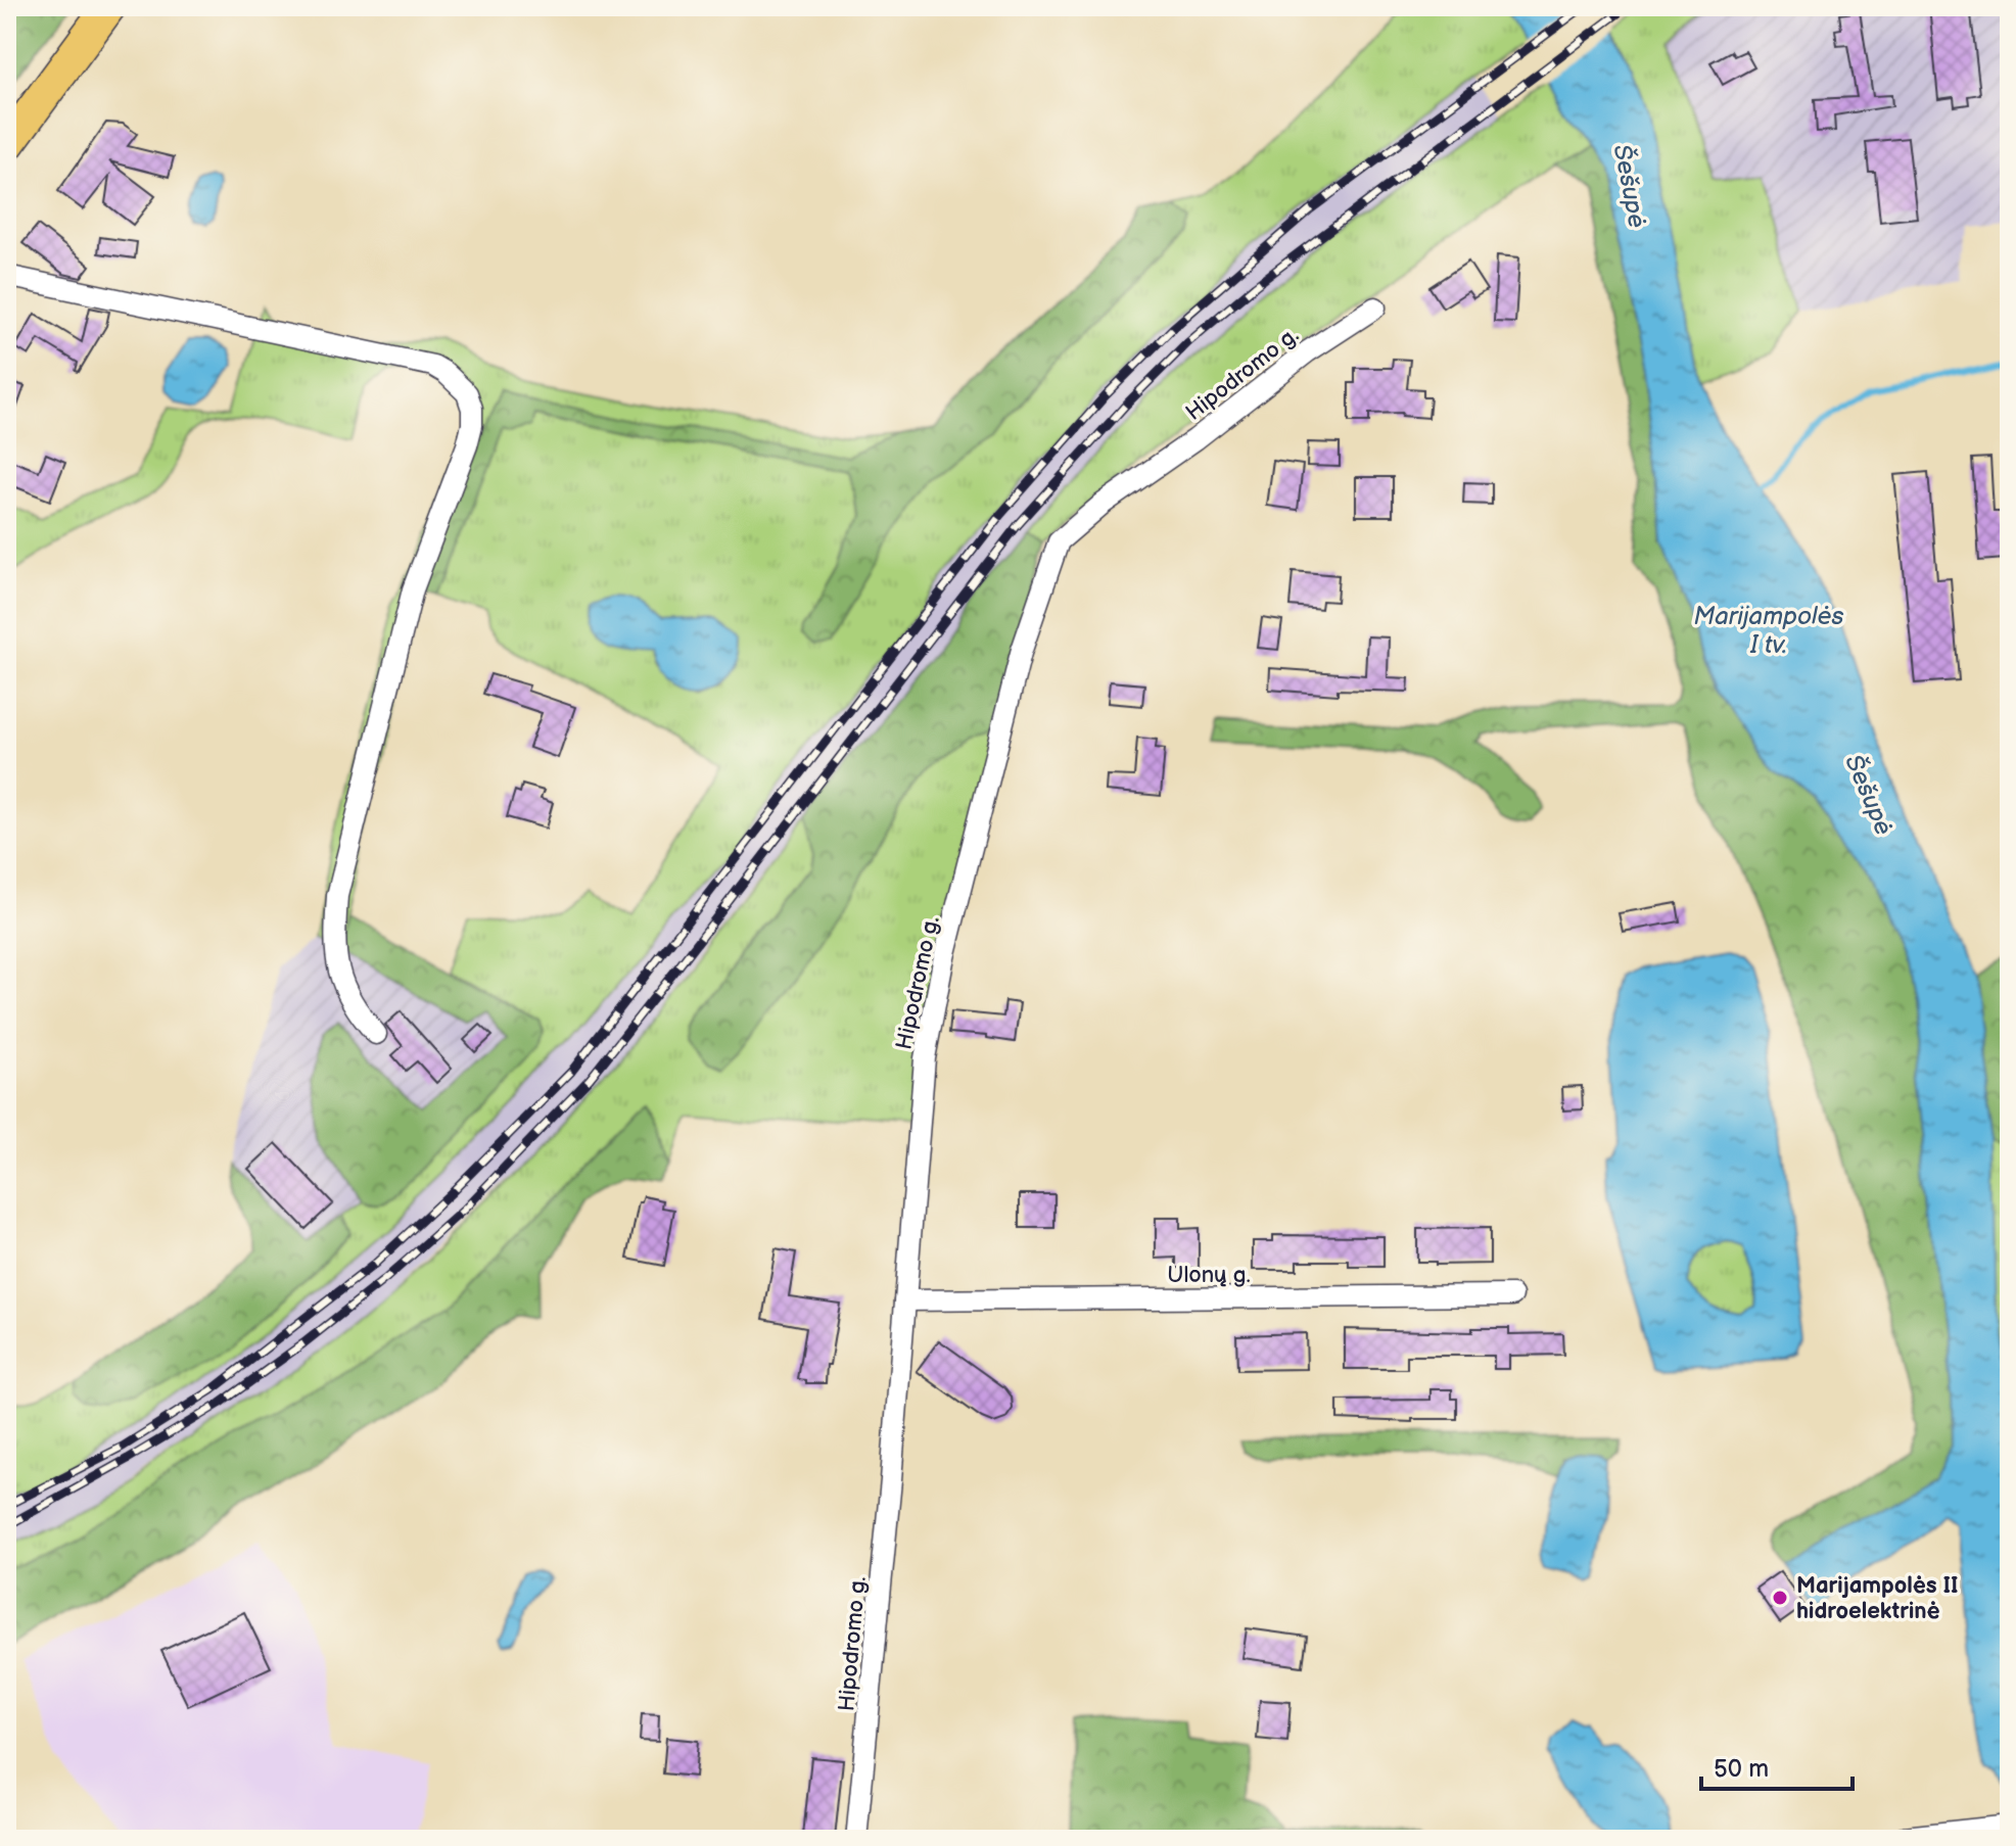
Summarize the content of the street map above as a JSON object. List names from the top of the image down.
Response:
{
  "streets": {
    "street": ["Hipodromo g.", "Ulonų g."]
  },
  "crossings": [
    ["Hipodromo g.", "Ulonų g."]
  ],
  "water": ["Šešupė", "Marijampolės I tv."],
  "places": ["Marijampolės II hidroelektrinė"],
  "scale_bar": "50 m"
}
